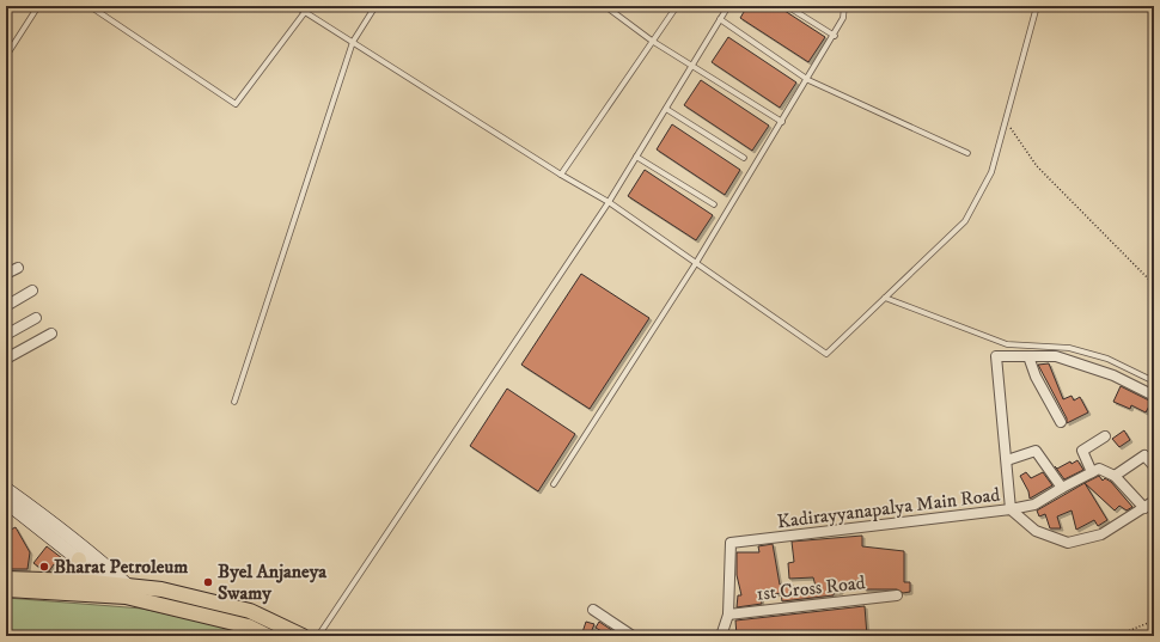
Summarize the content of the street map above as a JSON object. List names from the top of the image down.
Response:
{
  "streets": {
    "street": ["Kadirayyanapalya Main Road", "1st Cross Road"]
  },
  "crossings": [
    ["Kadirayyanapalya Main Road", "1st Cross Road"]
  ],
  "places": ["Bharat Petroleum", "Byel Anjaneya Swamy"]
}
